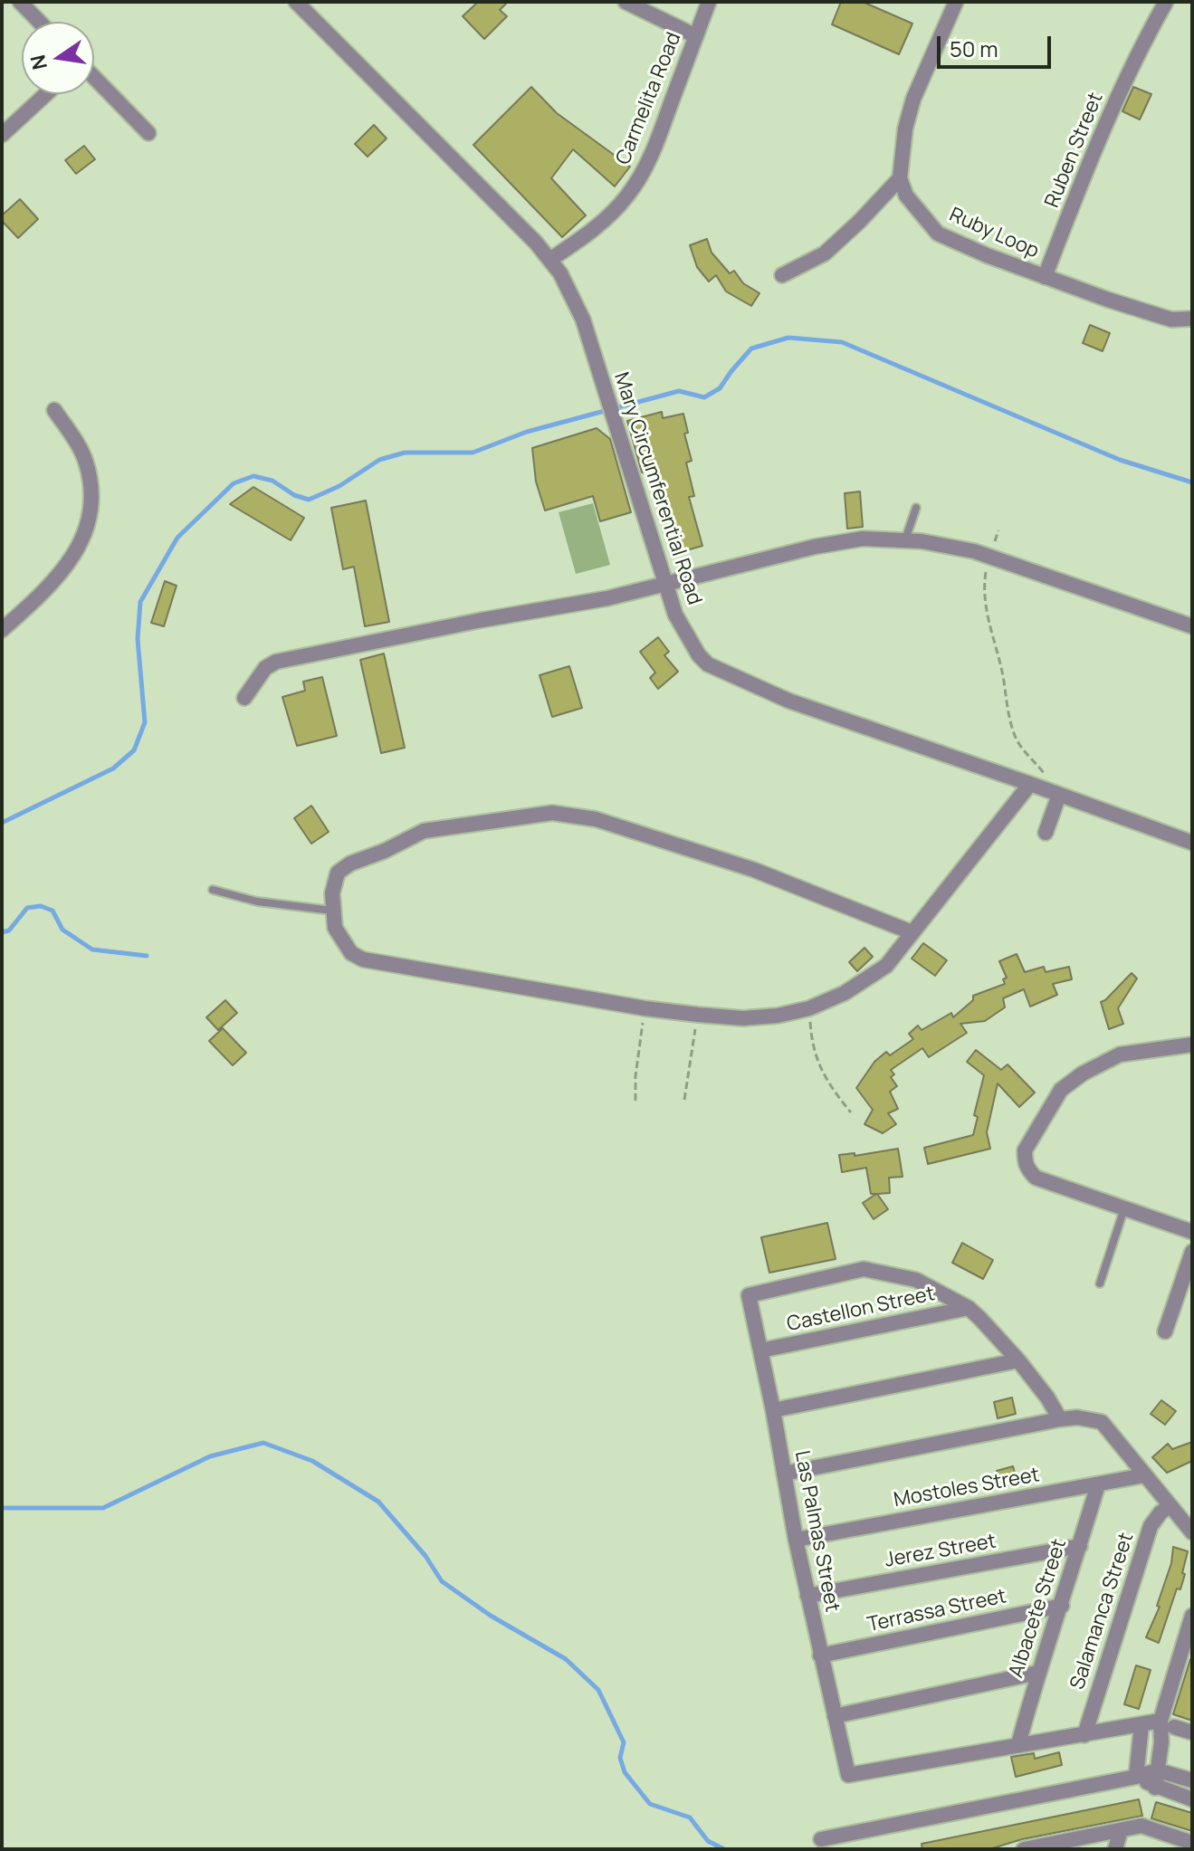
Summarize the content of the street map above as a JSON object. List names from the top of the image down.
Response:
{
  "streets": {
    "street": [
      "Carmelita Road",
      "Ruben Street",
      "Ruby Loop",
      "Mary Circumferential Road",
      "Castellon Street",
      "Mostoles Street",
      "Las Palmas Street",
      "Jerez Street",
      "Albacete Street",
      "Terrassa Street",
      "Salamanca Street"
    ]
  },
  "crossings": [
    ["Carmelita Road", "Mary Circumferential Road"],
    ["Ruben Street", "Ruby Loop"],
    ["Castellon Street", "Las Palmas Street"],
    ["Mostoles Street", "Las Palmas Street"],
    ["Mostoles Street", "Albacete Street"],
    ["Las Palmas Street", "Jerez Street"],
    ["Las Palmas Street", "Albacete Street"],
    ["Las Palmas Street", "Terrassa Street"],
    ["Jerez Street", "Albacete Street"],
    ["Albacete Street", "Terrassa Street"]
  ],
  "scale_bar": "50 m",
  "north": "left"
}
